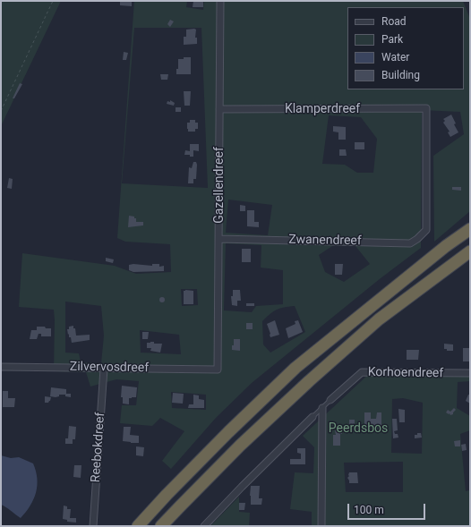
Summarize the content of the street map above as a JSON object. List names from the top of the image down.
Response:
{
  "streets": {
    "street": [
      "Klamperdreef",
      "Gazellendreef",
      "Zwanendreef",
      "Zilvervosdreef",
      "Korhoendreef",
      "Reebokdreef"
    ]
  },
  "crossings": [
    ["Klamperdreef", "Gazellendreef"],
    ["Klamperdreef", "Zwanendreef"],
    ["Gazellendreef", "Zwanendreef"],
    ["Gazellendreef", "Zilvervosdreef"],
    ["Zilvervosdreef", "Reebokdreef"]
  ],
  "parks": ["Peerdsbos"],
  "legend": [
    "Road",
    "Park",
    "Water",
    "Building"
  ],
  "scale_bar": "100 m"
}
